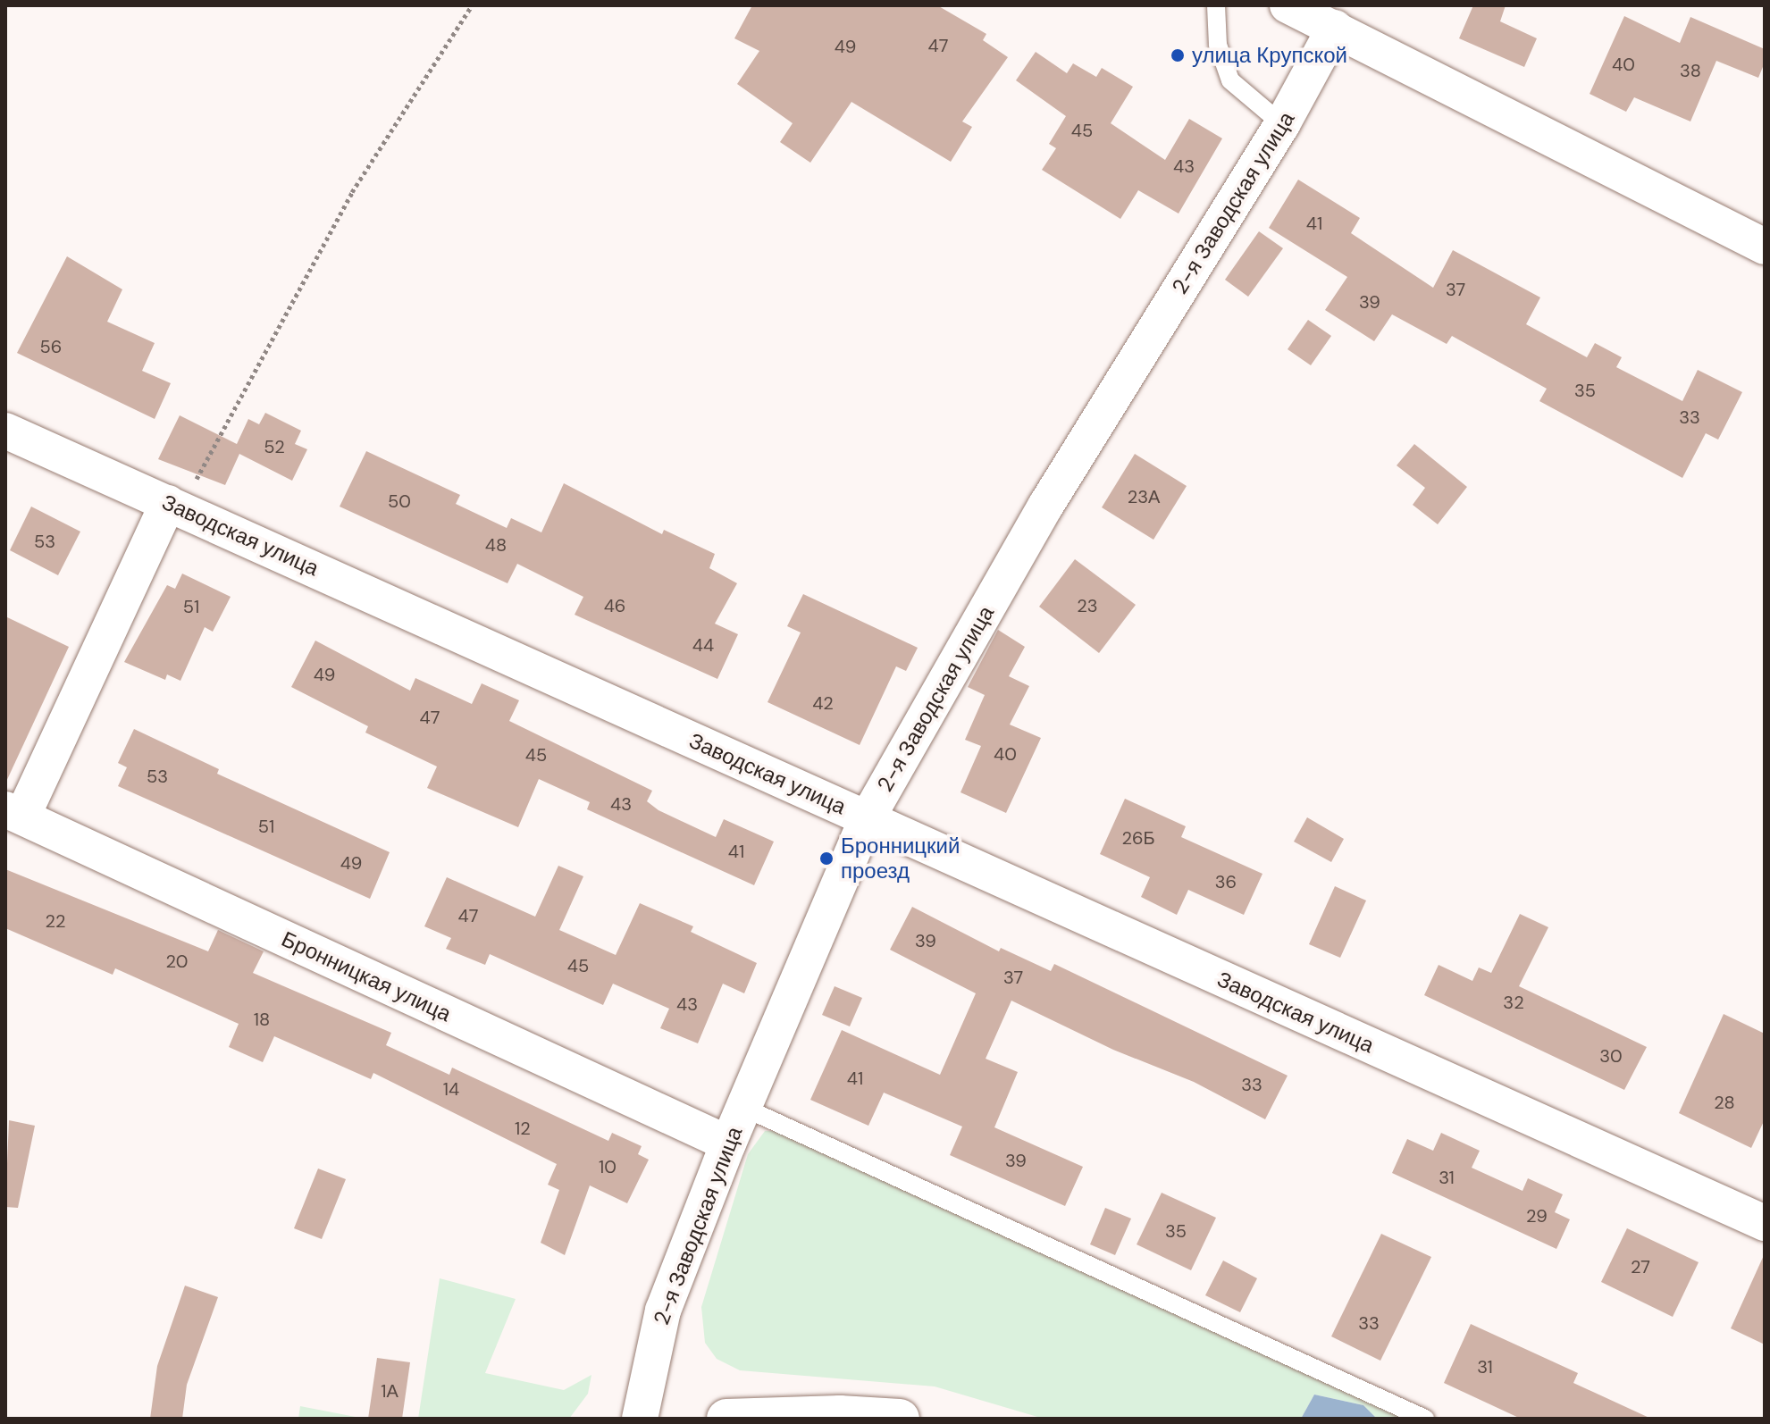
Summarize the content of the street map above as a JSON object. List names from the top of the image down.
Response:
{
  "streets": {
    "street": ["2-я Заводская улица", "Заводская улица", "Бронницкая улица"]
  },
  "crossings": [
    ["2-я Заводская улица", "Заводская улица"],
    ["2-я Заводская улица", "Бронницкая улица"]
  ],
  "places": ["улица Крупской", "Бронницкий проезд"],
  "house_numbers": [
    "47",
    "49",
    "40",
    "38",
    "45",
    "43",
    "41",
    "37",
    "39",
    "56",
    "35",
    "33",
    "52",
    "23А",
    "50",
    "53",
    "48",
    "46",
    "23",
    "51",
    "44",
    "49",
    "42",
    "47",
    "40",
    "45",
    "53",
    "43",
    "51",
    "26Б",
    "41",
    "49",
    "36",
    "47",
    "22",
    "39",
    "20",
    "45",
    "37",
    "32",
    "43",
    "18",
    "30",
    "41",
    "33",
    "14",
    "28",
    "12",
    "39",
    "10",
    "31",
    "29",
    "35",
    "27",
    "33",
    "31",
    "1А"
  ]
}
